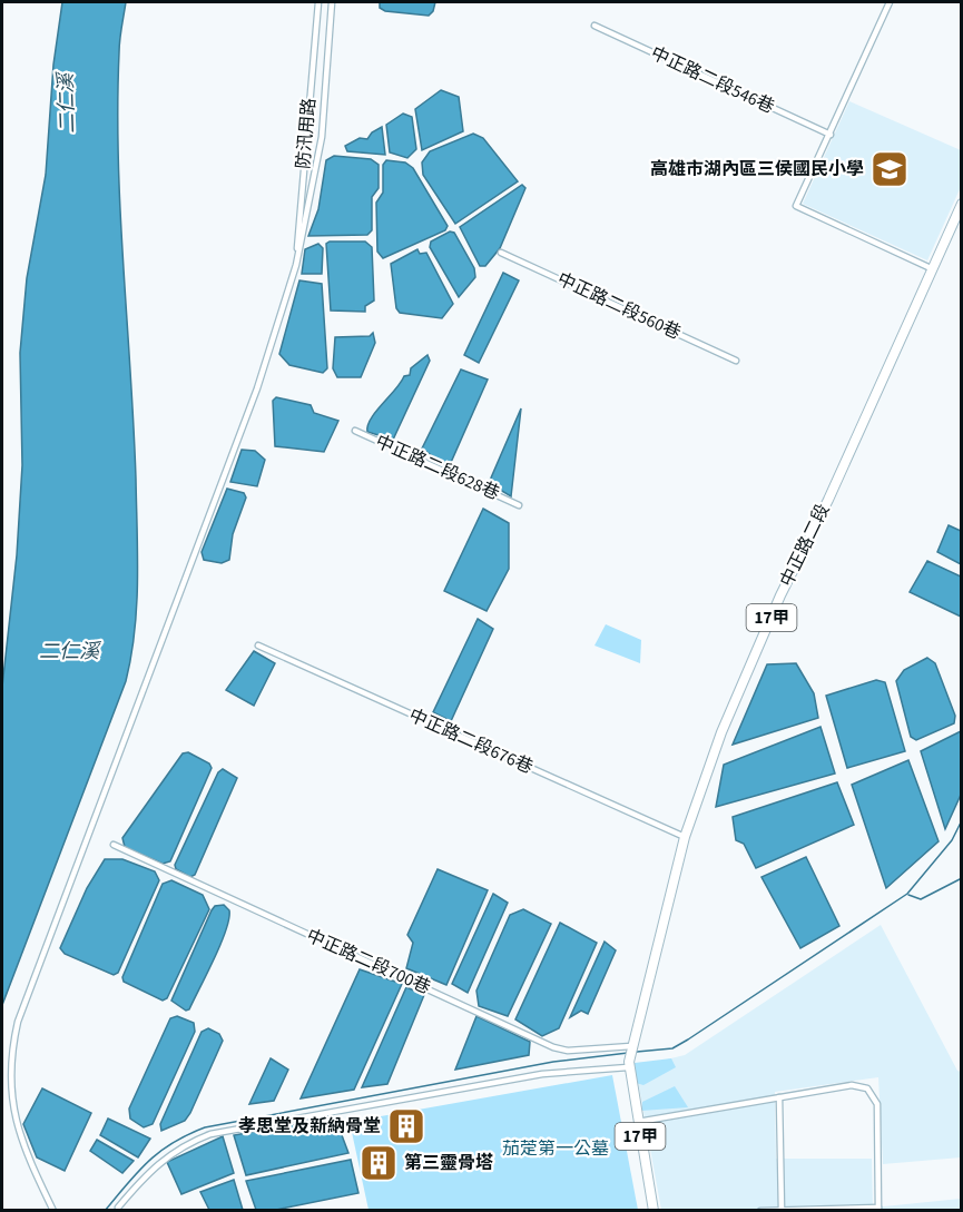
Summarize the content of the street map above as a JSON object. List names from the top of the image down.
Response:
{
  "streets": {
    "main road": ["中正路二段", "17甲"],
    "street": [
      "中正路二段546巷",
      "防汛用路",
      "中正路二段560巷",
      "中正路二段628巷",
      "中正路二段676巷",
      "中正路二段700巷"
    ]
  },
  "crossings": [
    ["中正路二段", "17甲"],
    ["中正路二段", "中正路二段676巷"],
    ["中正路二段", "中正路二段700巷"],
    ["17甲", "中正路二段700巷"]
  ],
  "water": ["二仁溪"],
  "parks": ["茄萣第一公墓"],
  "places": {
    "school or university": ["高雄市湖內區三侯國民小學"],
    "building": ["孝思堂及新納骨堂", "第三靈骨塔"]
  }
}
